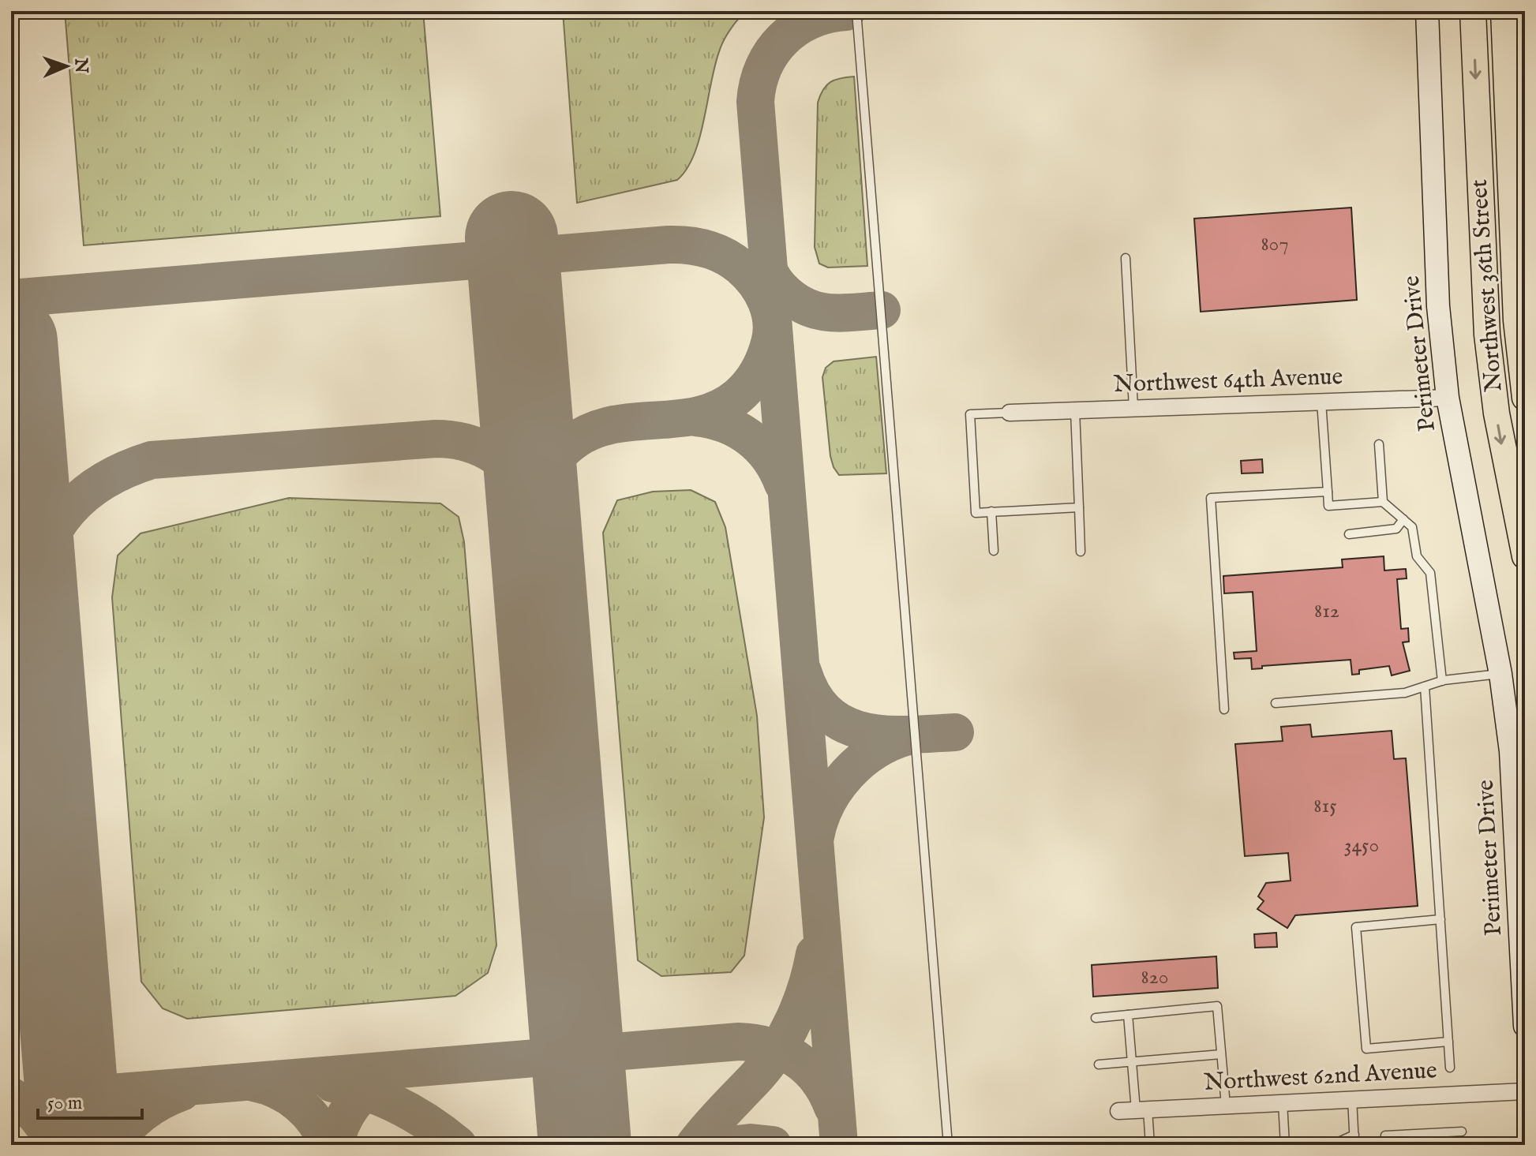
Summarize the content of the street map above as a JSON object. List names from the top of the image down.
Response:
{
  "streets": {
    "main road": ["Northwest 36th Street"],
    "street": ["Perimeter Drive", "Northwest 64th Avenue", "Northwest 62nd Avenue"]
  },
  "crossings": [
    ["Perimeter Drive", "Northwest 64th Avenue"]
  ],
  "house_numbers": [
    "807",
    "812",
    "815",
    "3450",
    "820"
  ],
  "scale_bar": "50 m",
  "north": "right"
}
